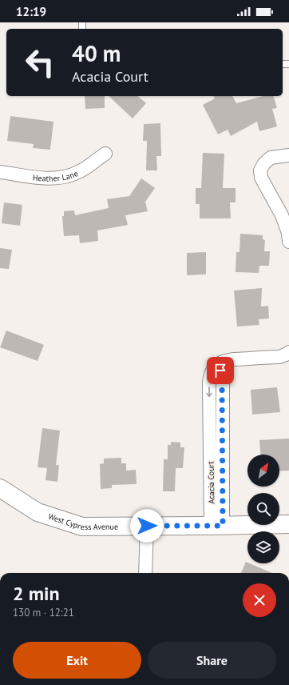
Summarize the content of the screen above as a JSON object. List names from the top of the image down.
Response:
{
  "streets": {
    "main road": ["West Cypress Avenue"],
    "street": ["Heather Lane", "Acacia Court"]
  },
  "crossings": [
    ["Acacia Court", "West Cypress Avenue"]
  ],
  "north": "top right",
  "page": {
    "status": "12:19",
    "turn": ["40 m", "Acacia Court"],
    "heading": ["2 min", "130 m · 12:21"],
    "buttons": ["Exit", "Share"]
  }
}
